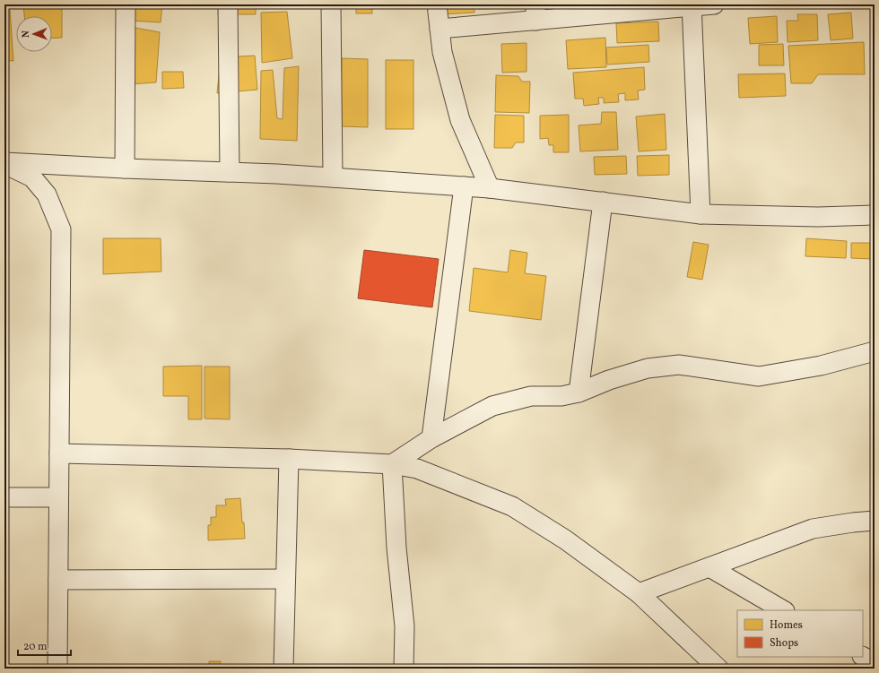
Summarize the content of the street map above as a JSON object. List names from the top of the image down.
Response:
{
  "legend": ["Homes", "Shops"],
  "scale_bar": "20 m",
  "north": "left"
}
